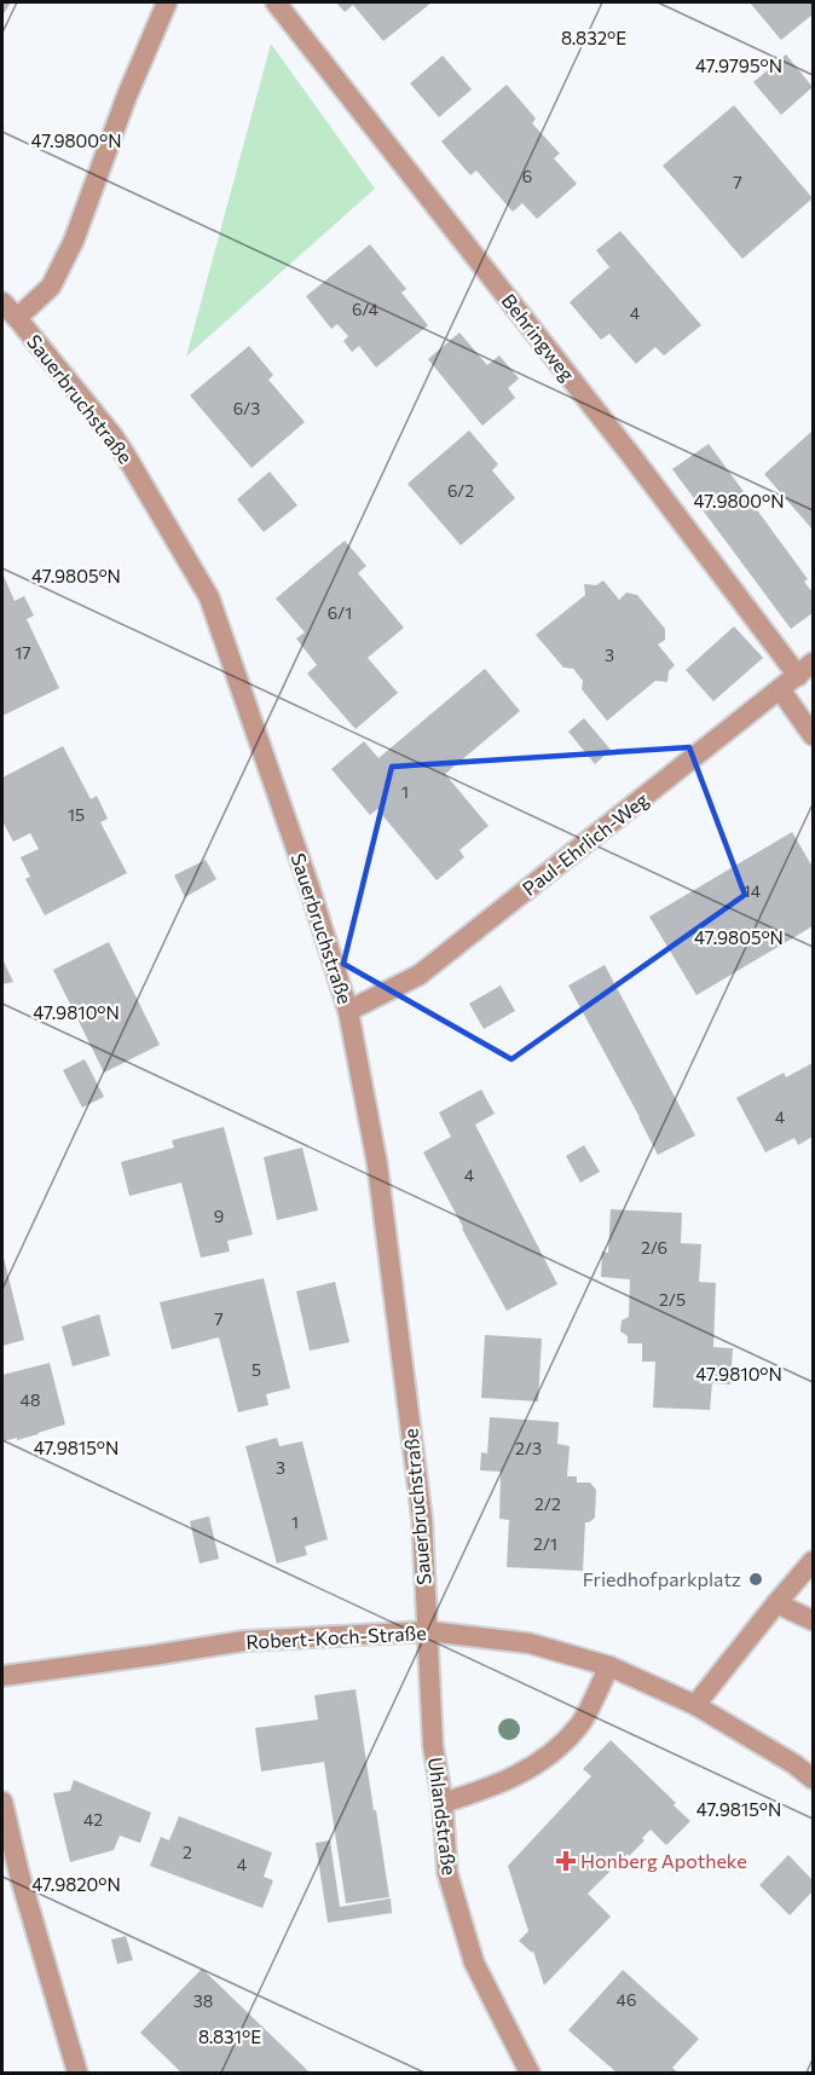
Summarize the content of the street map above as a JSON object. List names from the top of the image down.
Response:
{
  "streets": {
    "street": [
      "Behringweg",
      "Sauerbruchstraße",
      "Paul-Ehrlich-Weg",
      "Robert-Koch-Straße",
      "Uhlandstraße"
    ]
  },
  "crossings": [
    ["Behringweg", "Paul-Ehrlich-Weg"],
    ["Sauerbruchstraße", "Paul-Ehrlich-Weg"],
    ["Sauerbruchstraße", "Robert-Koch-Straße"],
    ["Sauerbruchstraße", "Uhlandstraße"],
    ["Robert-Koch-Straße", "Uhlandstraße"]
  ],
  "places": {
    "other": ["Friedhofparkplatz"],
    "health": ["Honberg Apotheke"]
  },
  "house_numbers": [
    "6",
    "7",
    "6/4",
    "4",
    "6/3",
    "6/2",
    "6/1",
    "17",
    "3",
    "1",
    "15",
    "14",
    "4",
    "4",
    "9",
    "2/6",
    "2/5",
    "7",
    "5",
    "48",
    "2/3",
    "3",
    "2/2",
    "1",
    "2/1",
    "42",
    "2",
    "4",
    "46",
    "38"
  ],
  "coordinates": [
    "8.832°E",
    "47.9795°N",
    "47.9800°N",
    "47.9805°N",
    "47.9810°N",
    "47.9815°N",
    "47.9820°N",
    "8.831°E"
  ]
}
